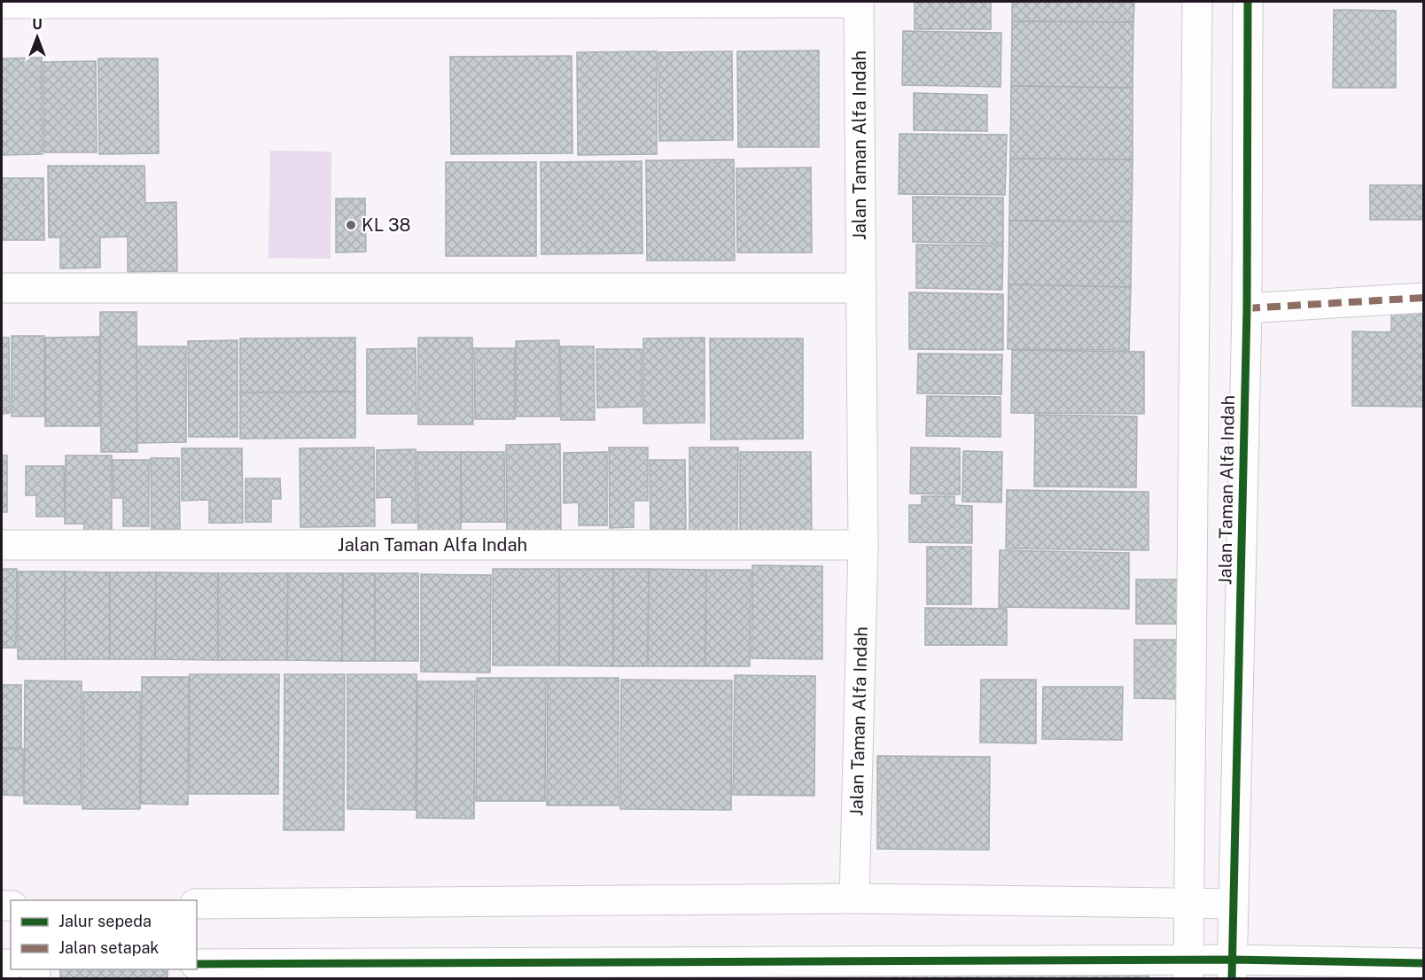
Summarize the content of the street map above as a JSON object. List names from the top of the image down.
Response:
{
  "streets": {
    "street": ["Jalan Taman Alfa Indah"]
  },
  "places": ["KL 38"],
  "legend": ["Jalur sepeda", "Jalan setapak"],
  "north": "top"
}
